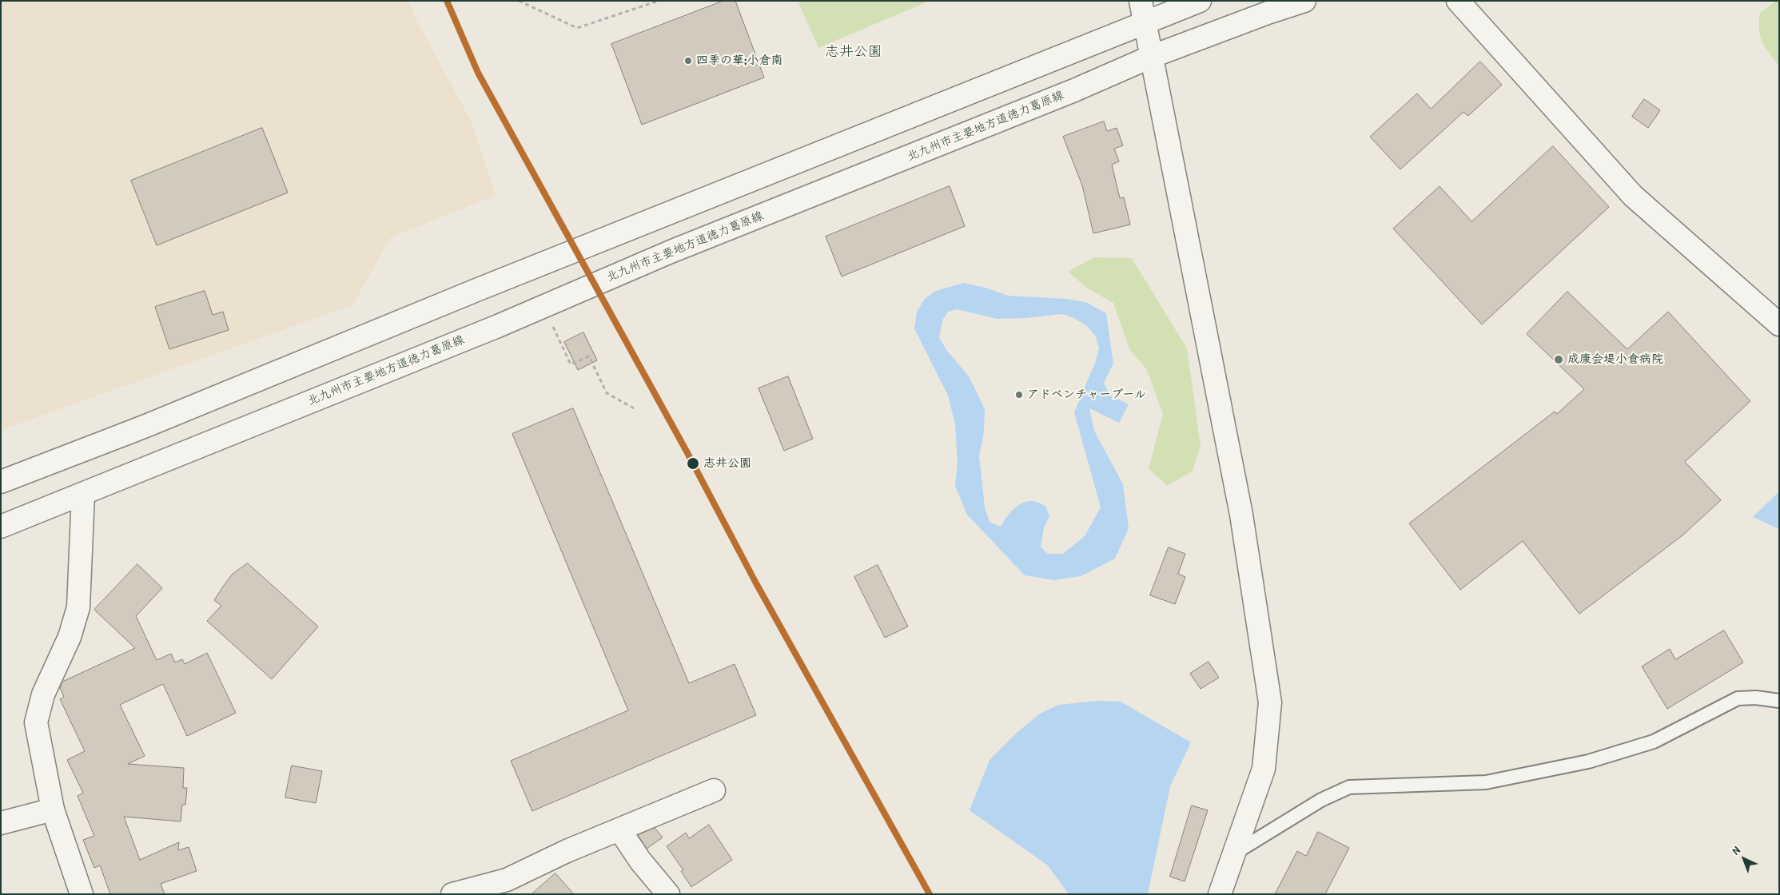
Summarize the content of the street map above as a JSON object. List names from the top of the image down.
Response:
{
  "streets": {
    "main road": ["北九州市主要地方道徳力葛原線"]
  },
  "districts": ["志井公園"],
  "places": [
    "四季の華;小倉南",
    "成康会堤小倉病院",
    "アドベンチャープール",
    "志井公園"
  ],
  "north": "top left"
}
